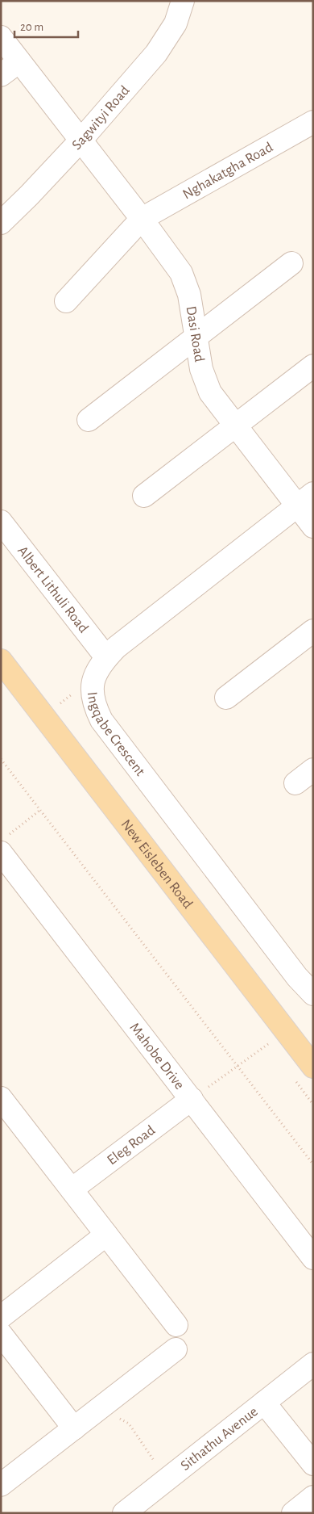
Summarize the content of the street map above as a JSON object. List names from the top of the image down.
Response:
{
  "streets": {
    "main road": ["New Eisleben Road"],
    "street": [
      "Sagwityi Road",
      "Nghakatgha Road",
      "Dasi Road",
      "Albert Lithuli Road",
      "Ingqabe Crescent",
      "Mahobe Drive",
      "Eleg Road",
      "Sithathu Avenue"
    ]
  },
  "crossings": [
    ["Sagwityi Road", "Dasi Road"],
    ["Nghakatgha Road", "Dasi Road"],
    ["Dasi Road", "Ingqabe Crescent"],
    ["Albert Lithuli Road", "Ingqabe Crescent"],
    ["Mahobe Drive", "Eleg Road"]
  ],
  "scale_bar": "20 m"
}
